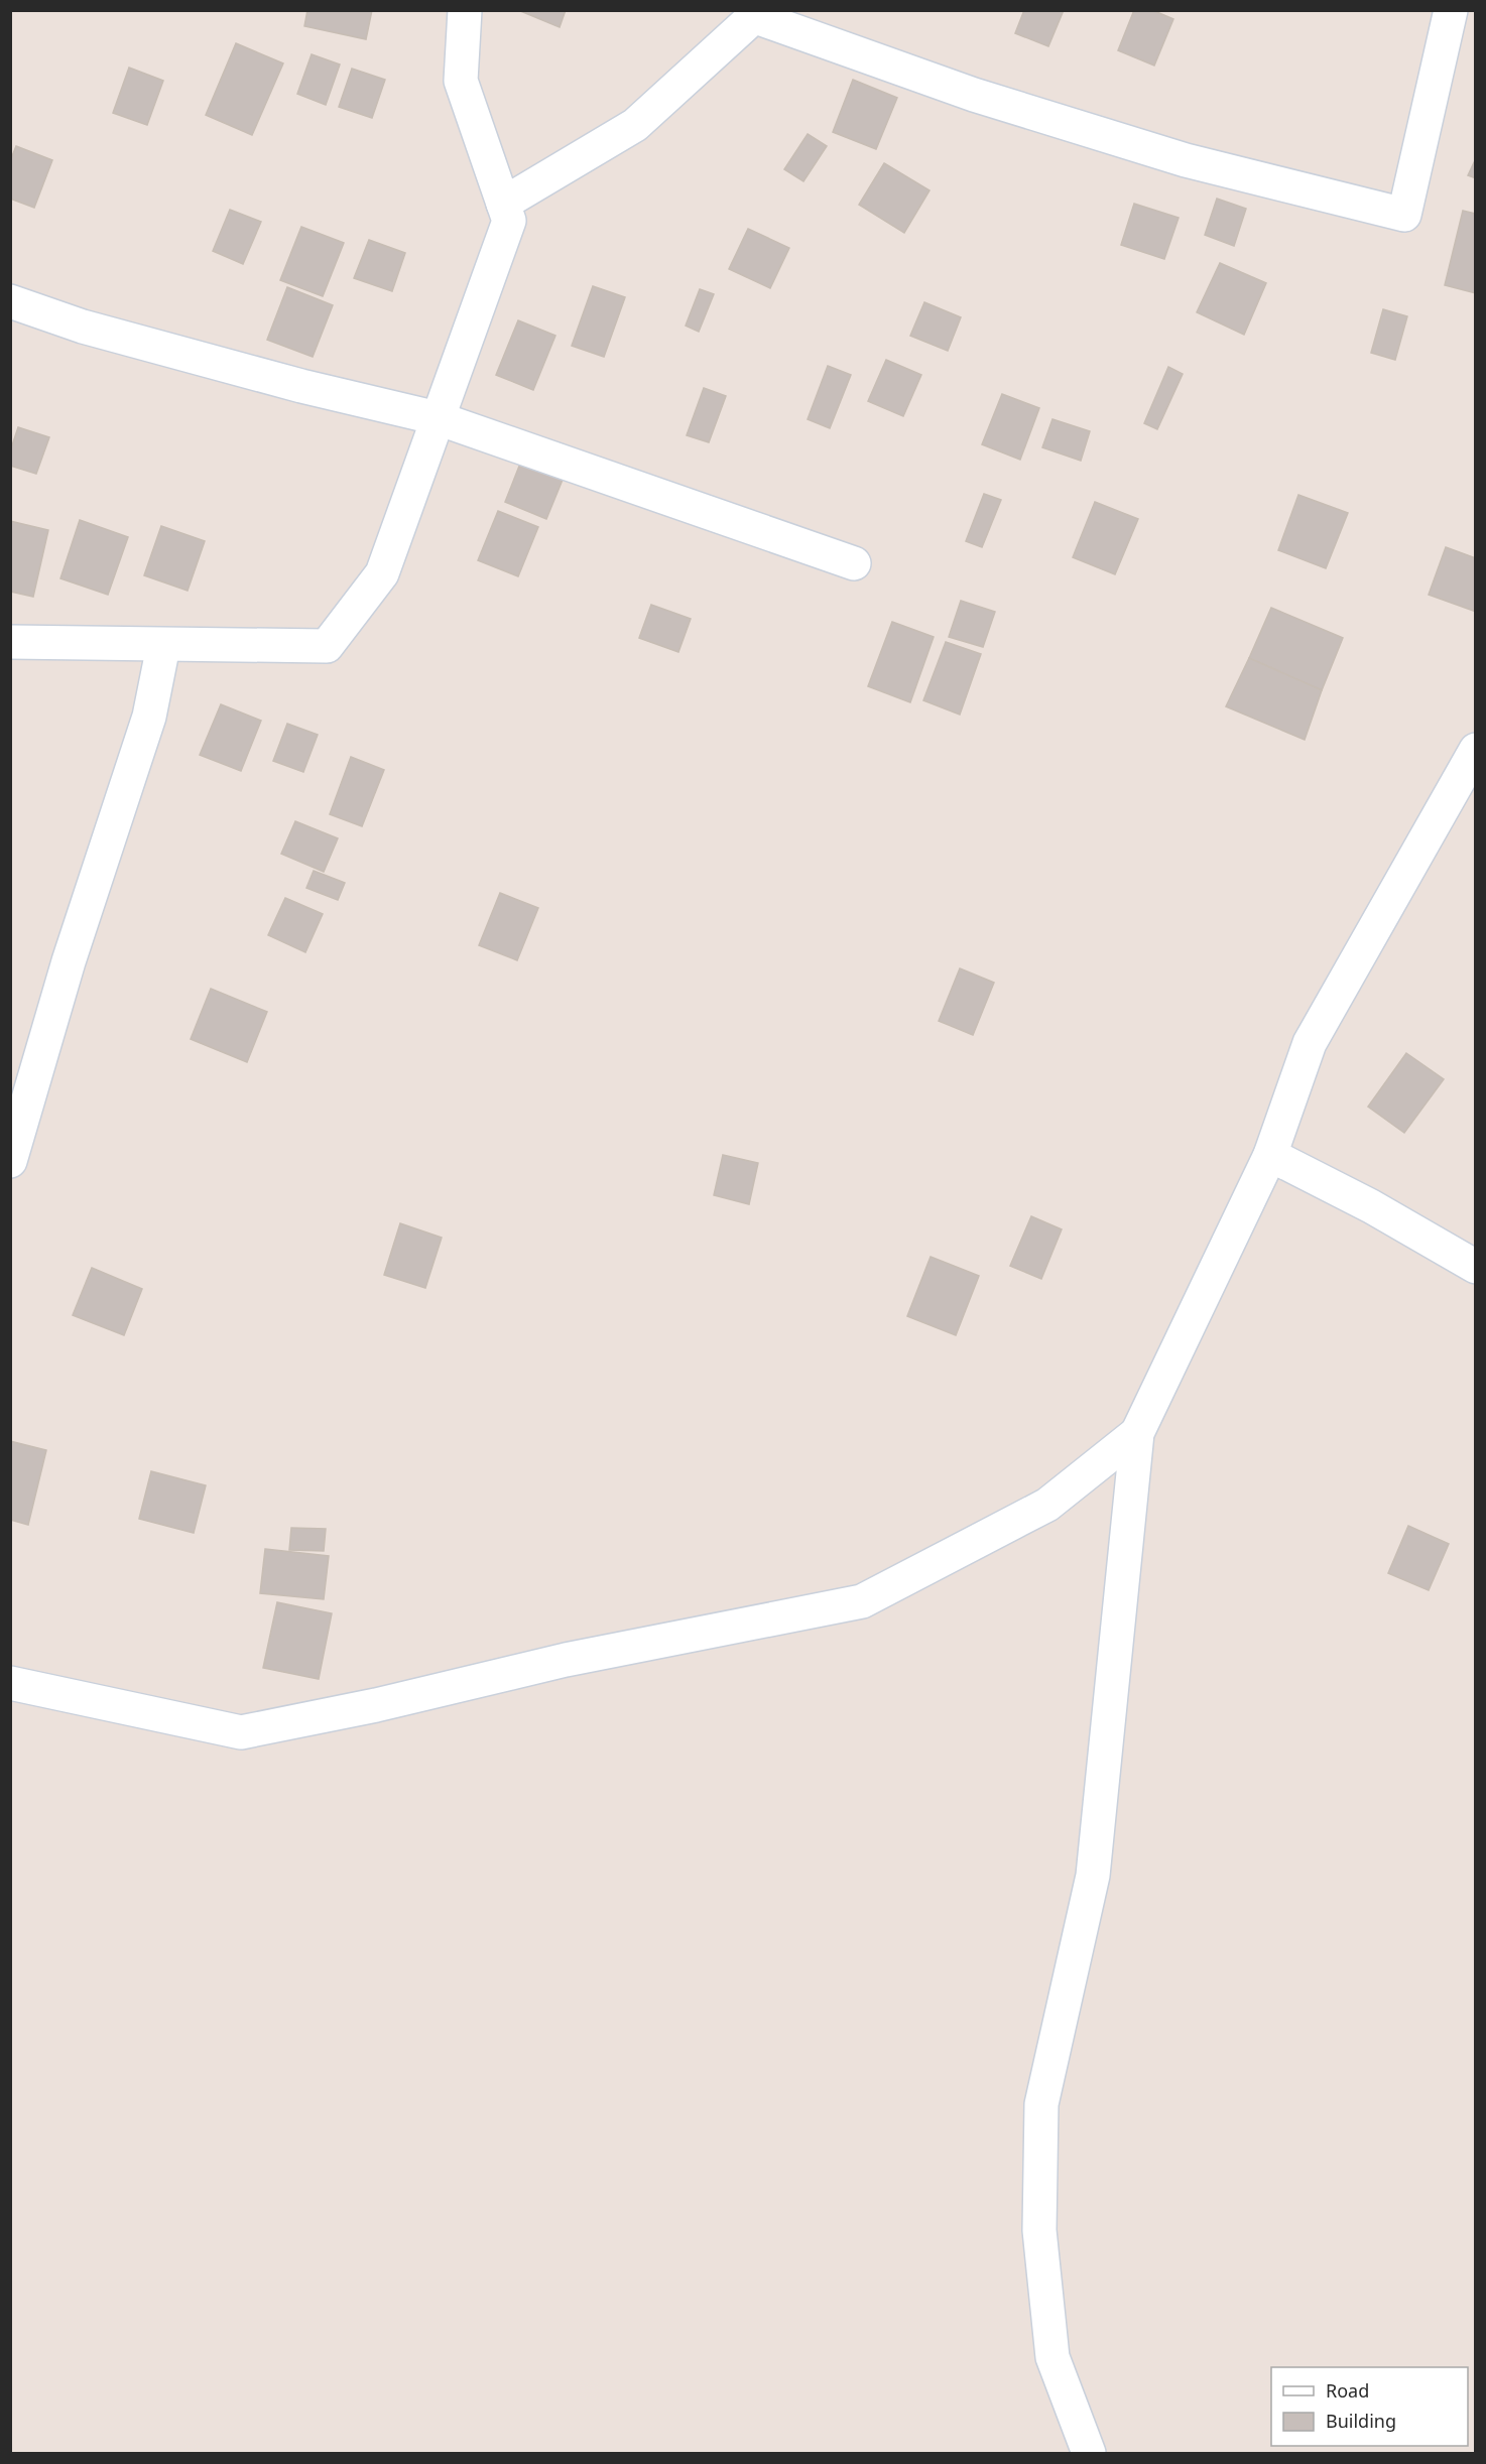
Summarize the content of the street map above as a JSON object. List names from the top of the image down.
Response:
{
  "legend": ["Road", "Building"]
}
